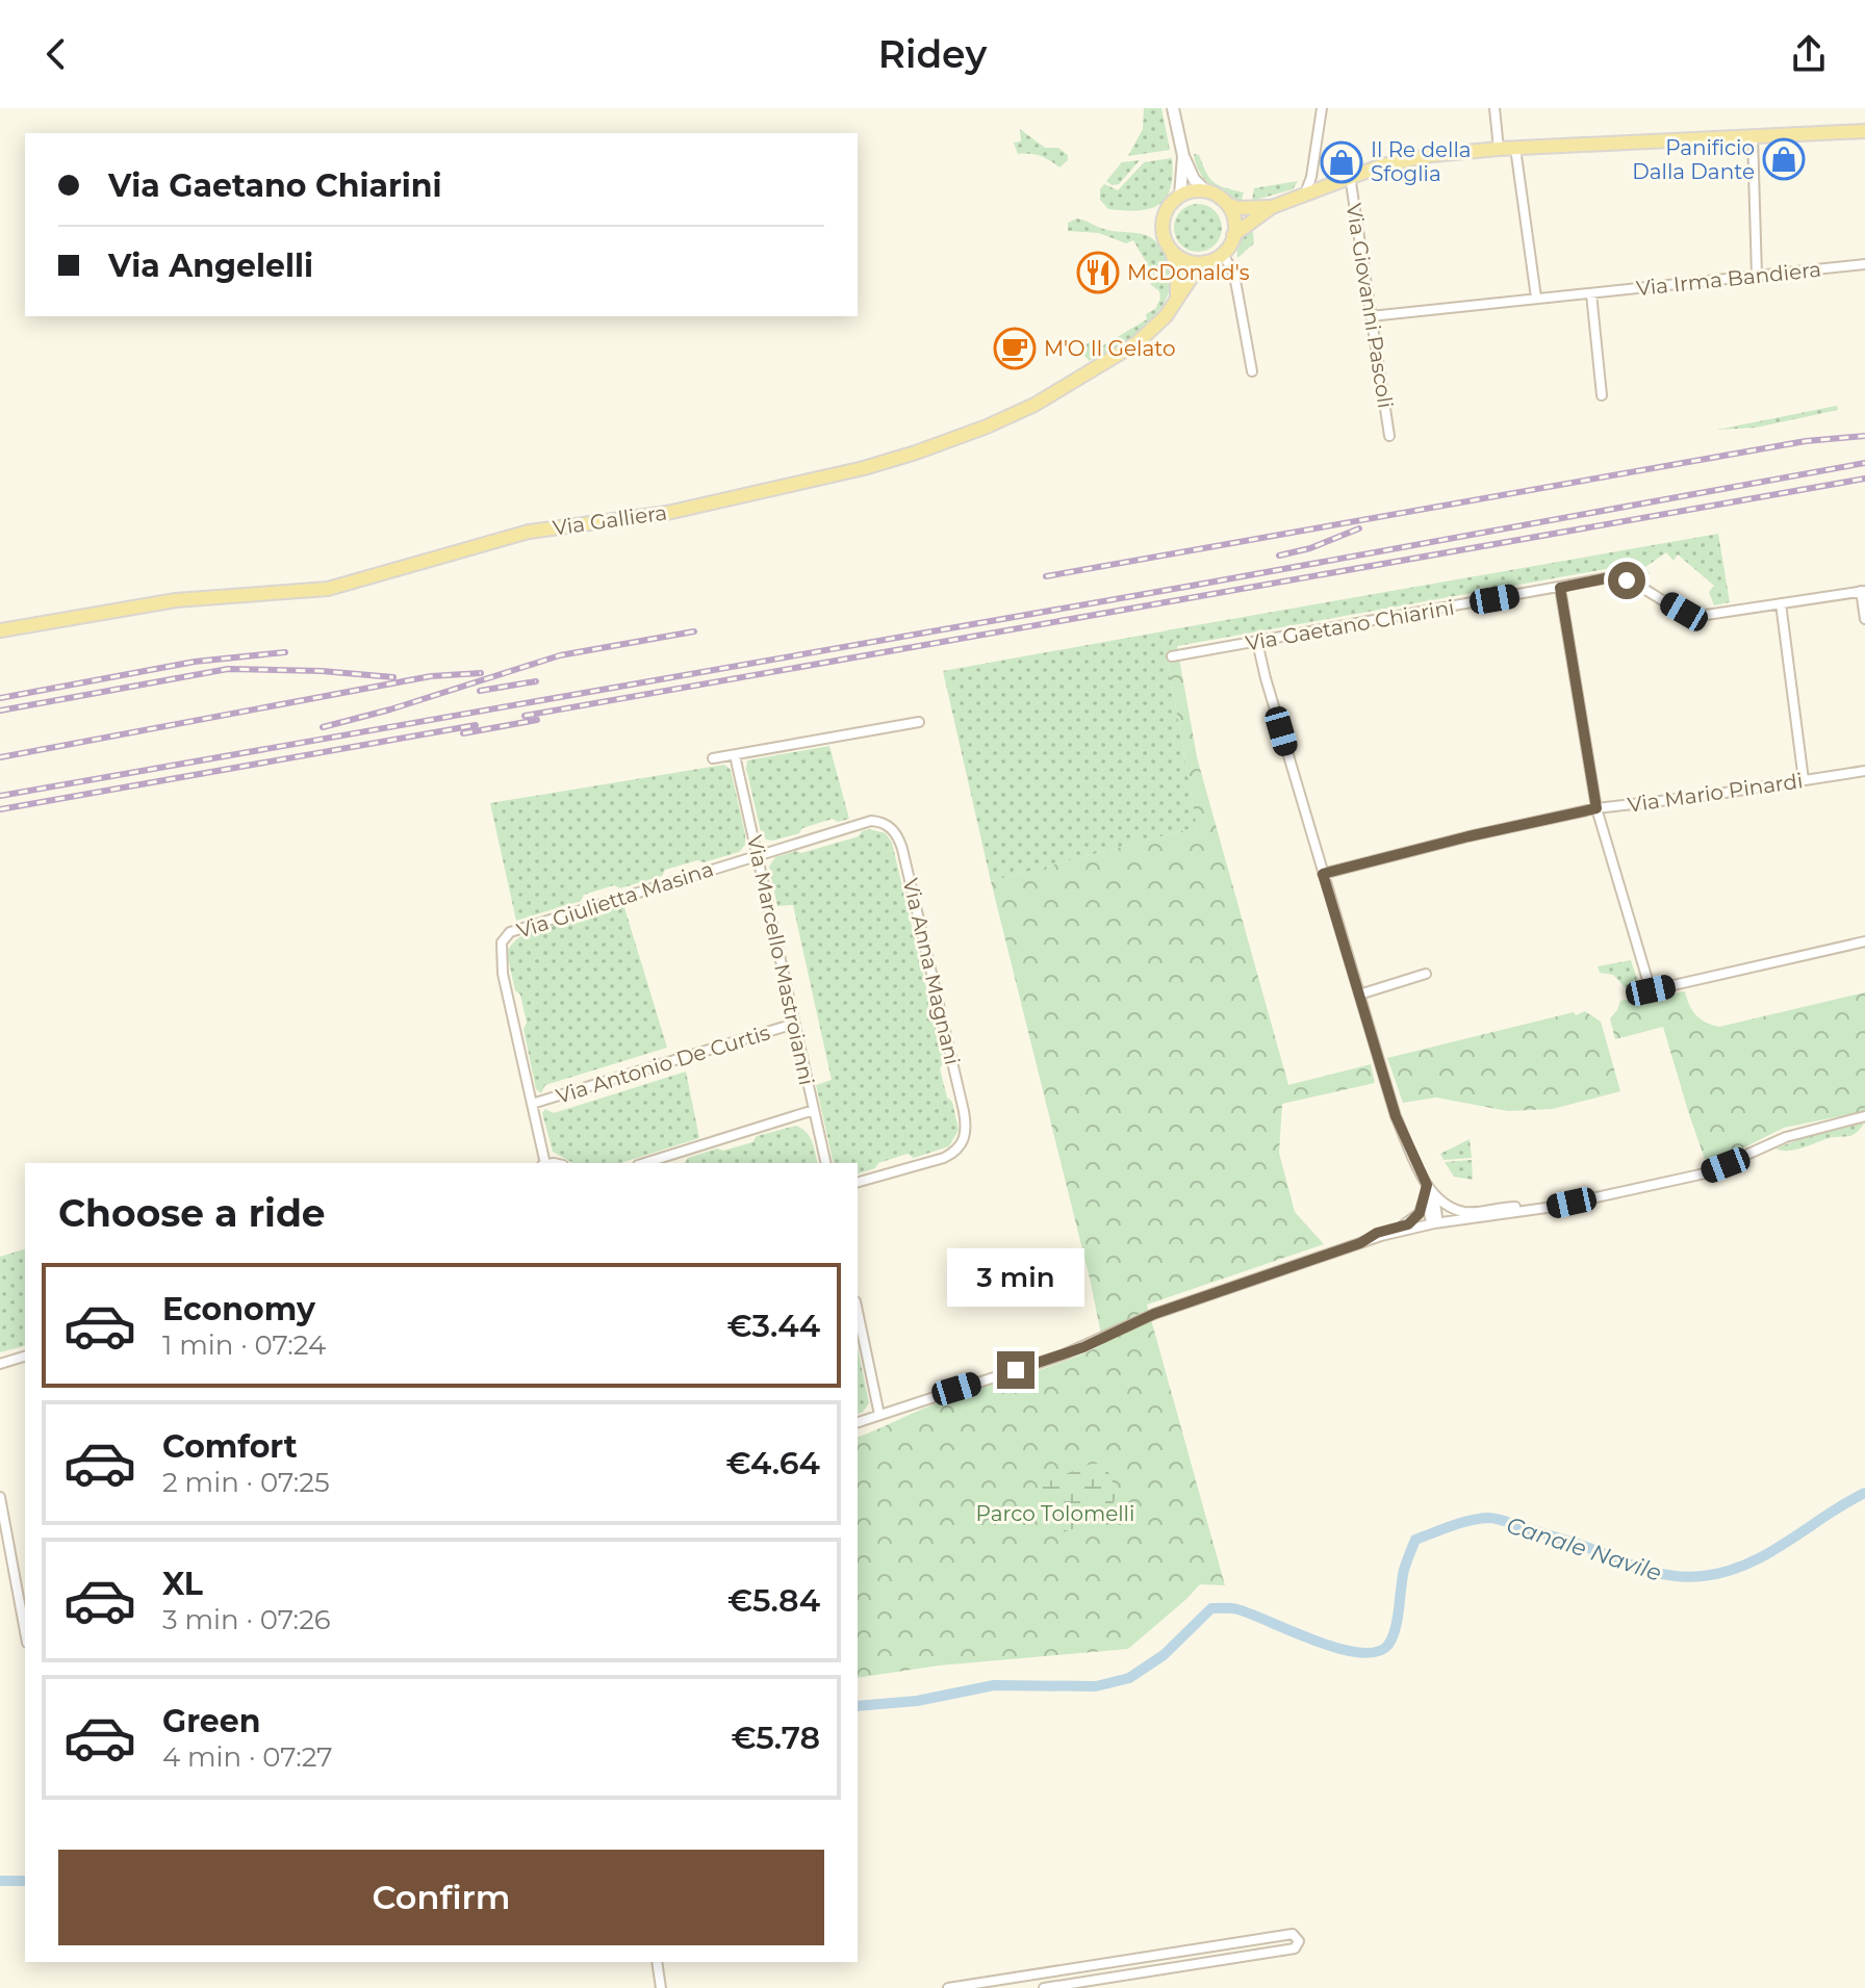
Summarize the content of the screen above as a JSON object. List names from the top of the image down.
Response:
{
  "streets": {
    "main road": ["Via Galliera"],
    "street": [
      "Via Irma Bandiera",
      "Via Giovanni Pascoli",
      "Via Gaetano Chiarini",
      "Via Mario Pinardi",
      "Via Giulietta Masina",
      "Via Marcello Mastroianni",
      "Via Anna Magnani",
      "Via Antonio De Curtis"
    ]
  },
  "crossings": [
    ["Via Irma Bandiera", "Via Giovanni Pascoli"],
    ["Via Giulietta Masina", "Via Marcello Mastroianni"],
    ["Via Giulietta Masina", "Via Anna Magnani"],
    ["Via Giulietta Masina", "Via Antonio De Curtis"],
    ["Via Marcello Mastroianni", "Via Anna Magnani"],
    ["Via Marcello Mastroianni", "Via Antonio De Curtis"]
  ],
  "water": ["Canale Navile"],
  "parks": ["Parco Tolomelli"],
  "places": {
    "shop": ["Panificio Dalla Dante", "Il Re della Sfoglia"],
    "restaurant": ["McDonald's"],
    "cafe": ["M'O Il Gelato"]
  },
  "page": {
    "header": "Ridey",
    "banner": ["Via Gaetano Chiarini", "Via Angelelli"],
    "heading": "Choose a ride",
    "bubble": "3 min",
    "list": [
      {
        "name": "Economy",
        "note": "1 min · 07:24",
        "value": "€3.44"
      },
      {
        "name": "Comfort",
        "note": "2 min · 07:25",
        "value": "€4.64"
      },
      {
        "name": "XL",
        "note": "3 min · 07:26",
        "value": "€5.84"
      },
      {
        "name": "Green",
        "note": "4 min · 07:27",
        "value": "€5.78"
      }
    ],
    "buttons": "Confirm"
  }
}
